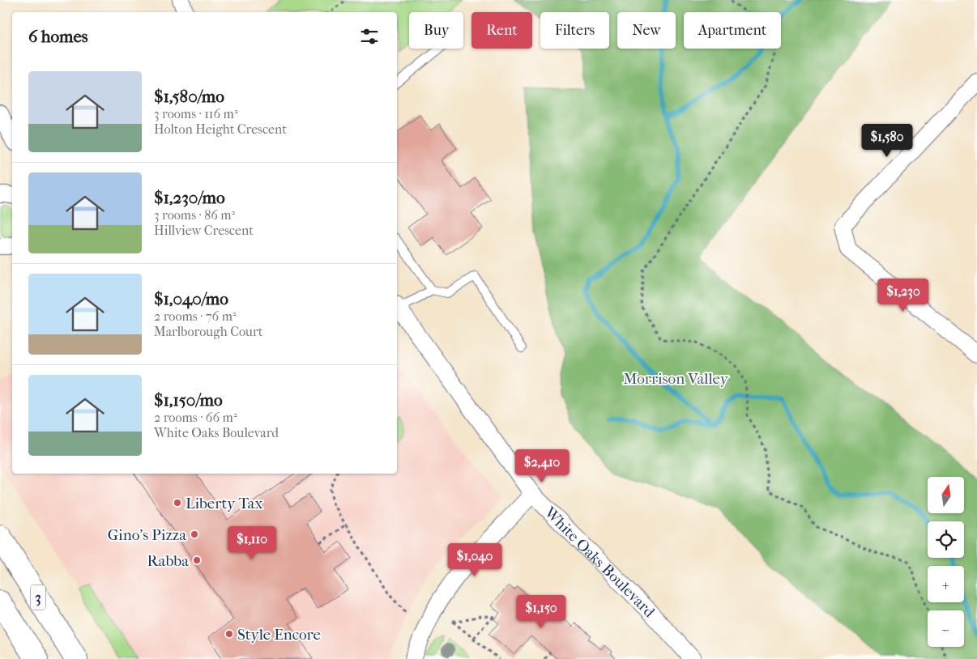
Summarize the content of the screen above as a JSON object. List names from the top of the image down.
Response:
{
  "streets": {
    "main road": ["3"],
    "street": ["White Oaks Boulevard"]
  },
  "parks": ["Morrison Valley"],
  "places": [
    "Liberty Tax",
    "Gino's Pizza",
    "Rabba",
    "Style Encore"
  ],
  "north": "top",
  "page": {
    "chip": [
      "Buy",
      "Rent",
      "Filters",
      "New",
      "Apartment"
    ],
    "heading": "6 homes",
    "list": [
      {
        "name": "$1,580/mo",
        "note": "3 rooms · 116 m² · Holton Height Crescent"
      },
      {
        "name": "$1,230/mo",
        "note": "3 rooms · 86 m² · Hillview Crescent"
      },
      {
        "name": "$1,040/mo",
        "note": "2 rooms · 76 m² · Marlborough Court"
      },
      {
        "name": "$1,150/mo",
        "note": "2 rooms · 66 m² · White Oaks Boulevard"
      }
    ],
    "price": [
      "$1,580",
      "$1,230",
      "$2,410",
      "$1,110",
      "$1,040",
      "$1,150"
    ],
    "map_buttons": ["+", "−"]
  }
}
